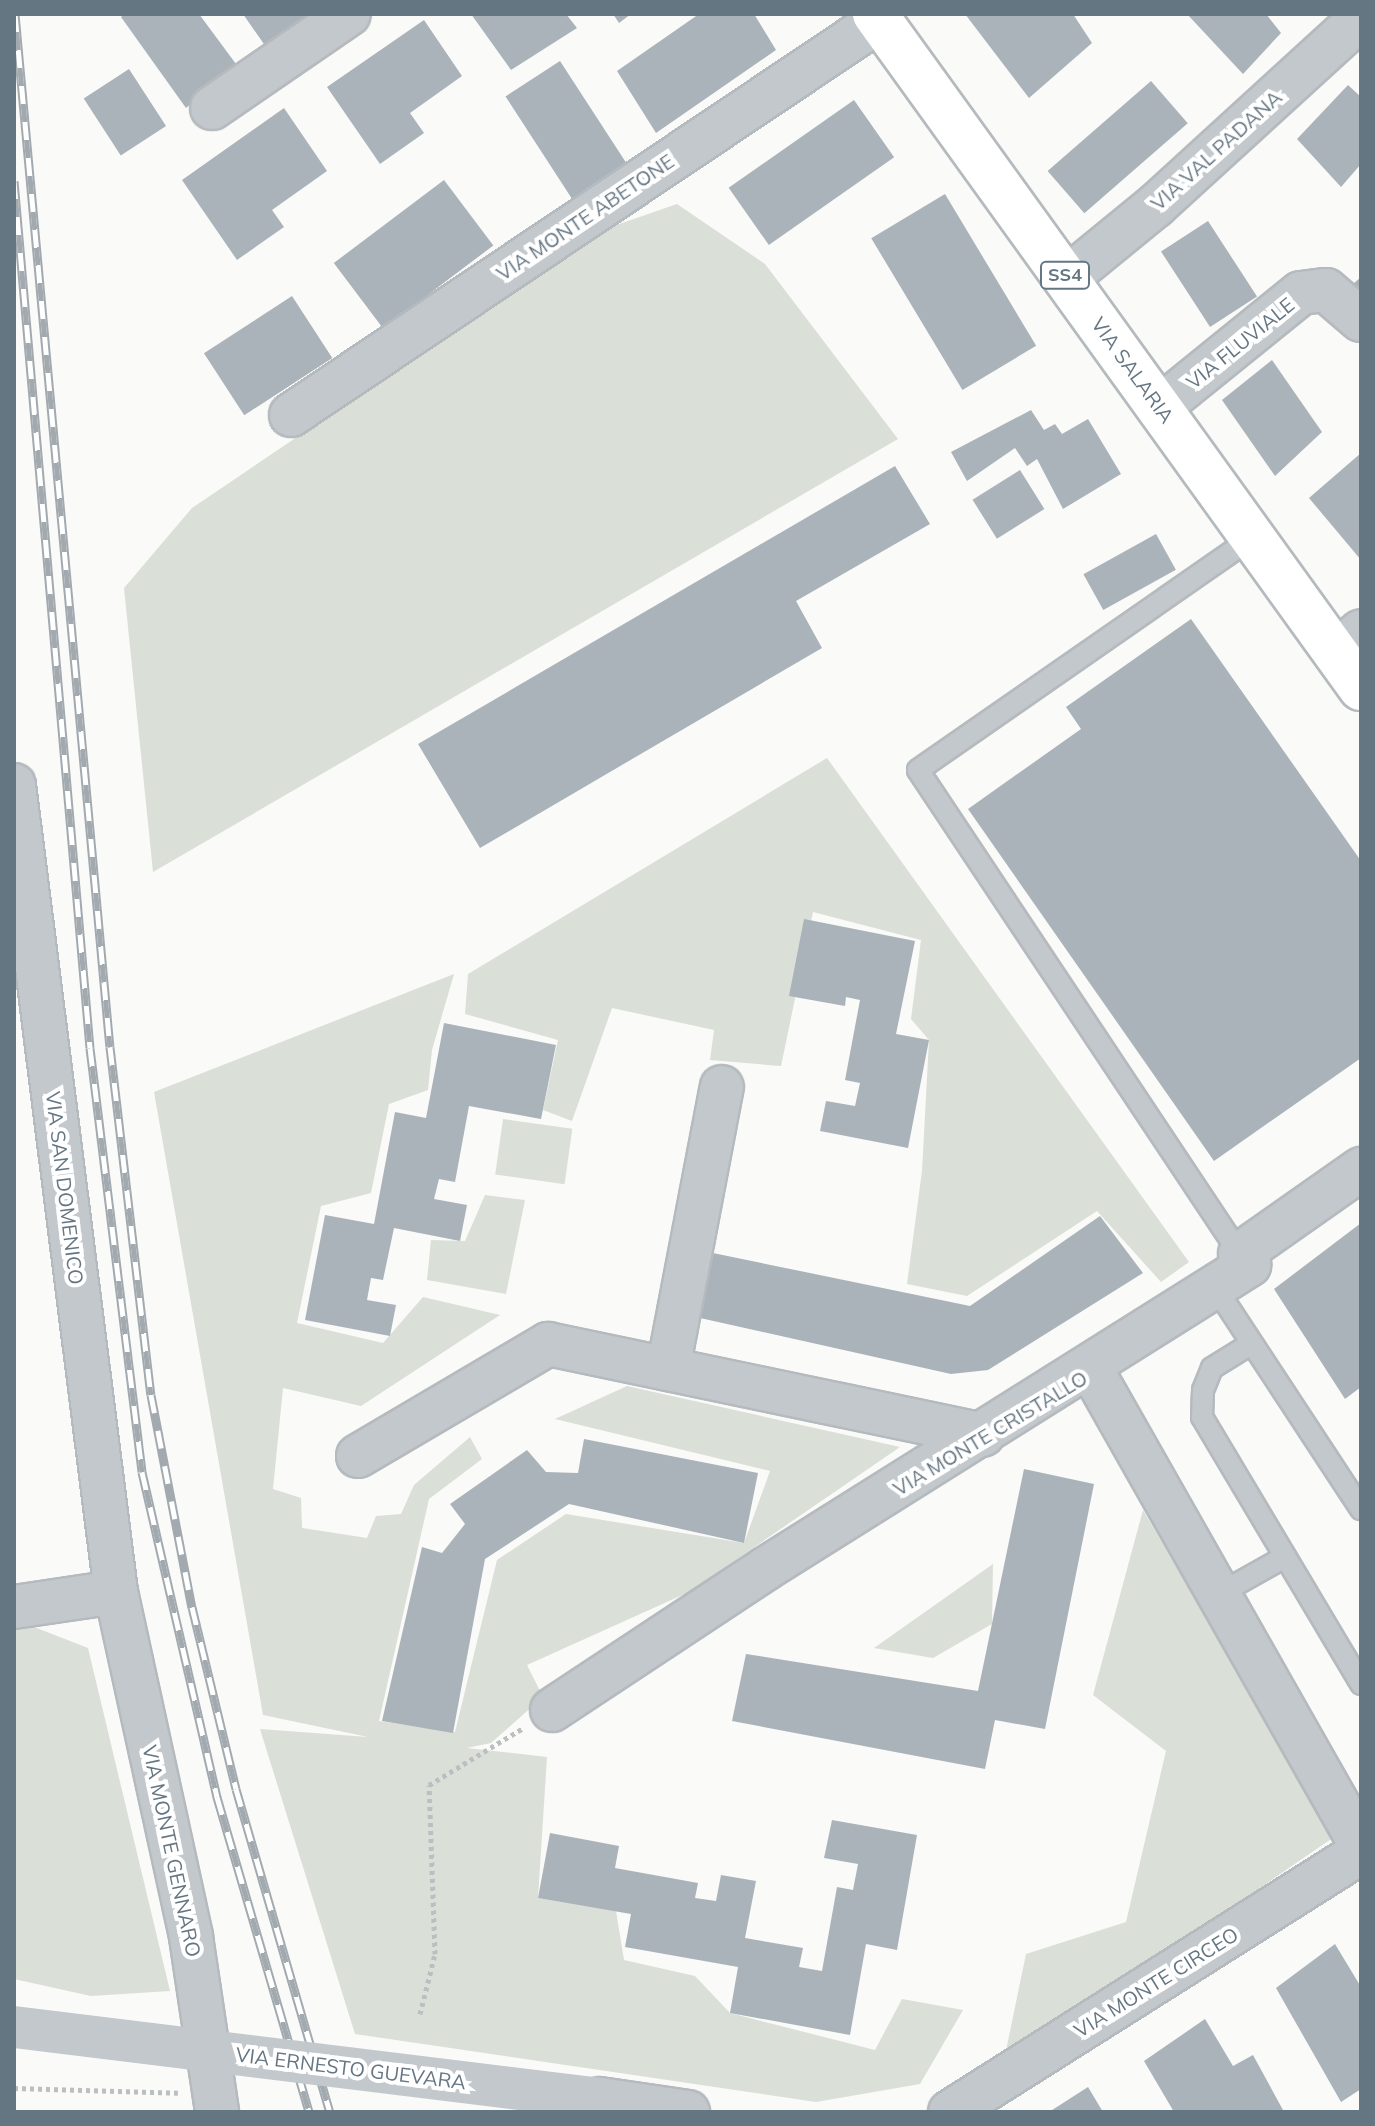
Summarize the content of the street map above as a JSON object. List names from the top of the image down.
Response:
{
  "streets": {
    "main road": ["SS4", "VIA SALARIA"],
    "street": [
      "VIA VAL PADANA",
      "VIA MONTE ABETONE",
      "VIA FLUVIALE",
      "VIA SAN DOMENICO",
      "VIA MONTE CRISTALLO",
      "VIA MONTE GENNARO",
      "VIA MONTE CIRCEO",
      "VIA ERNESTO GUEVARA"
    ]
  },
  "crossings": [
    ["VIA VAL PADANA", "VIA SALARIA"],
    ["VIA MONTE ABETONE", "VIA SALARIA"],
    ["VIA FLUVIALE", "VIA SALARIA"],
    ["VIA SAN DOMENICO", "VIA MONTE GENNARO"]
  ]
}
